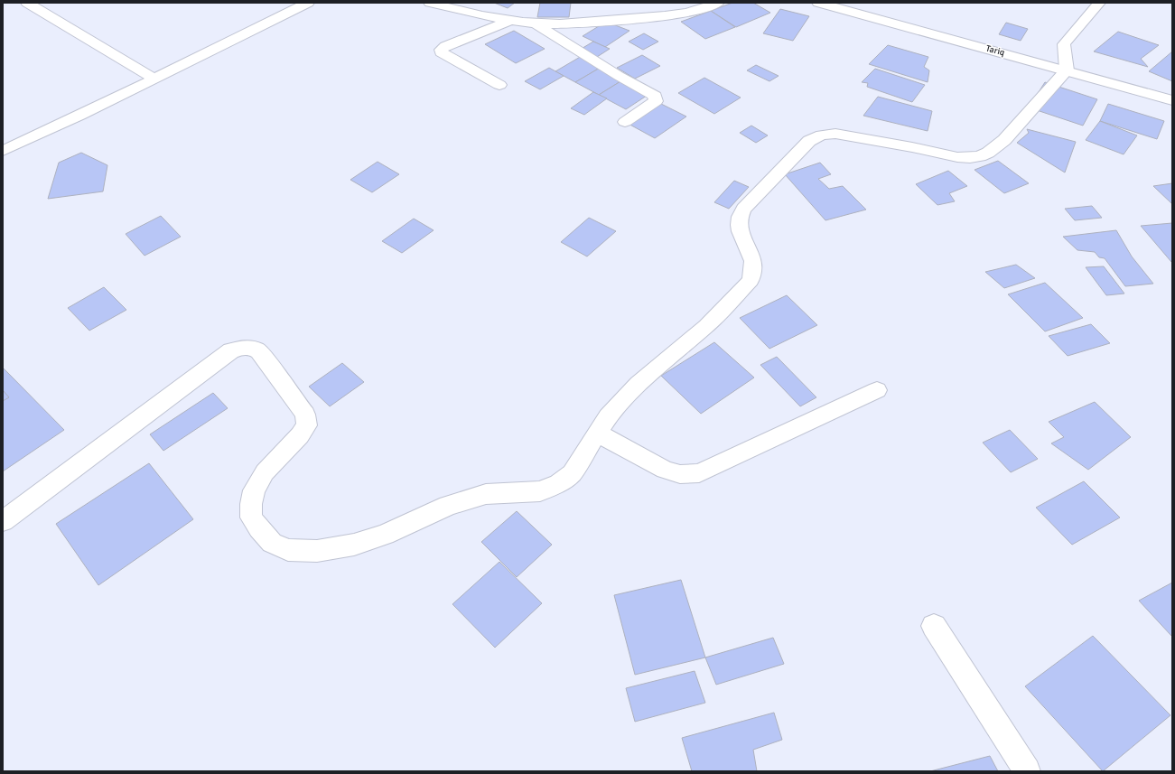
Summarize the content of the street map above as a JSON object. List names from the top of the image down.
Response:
{
  "streets": {
    "street": ["Tariq"]
  }
}
